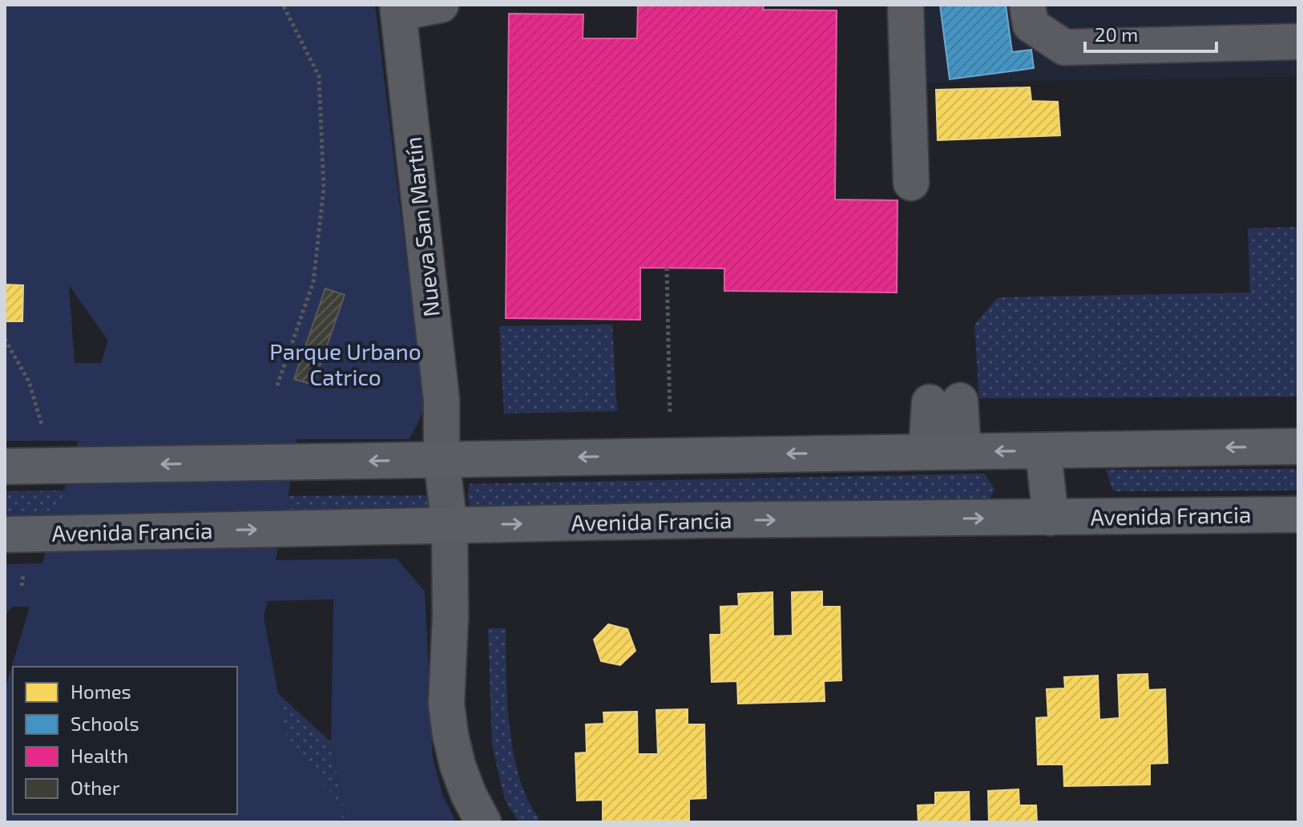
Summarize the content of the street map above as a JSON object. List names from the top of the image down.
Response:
{
  "streets": {
    "main road": ["Avenida Francia"],
    "street": ["Nueva San Martín"]
  },
  "crossings": [
    ["Nueva San Martín", "Avenida Francia"]
  ],
  "parks": ["Parque Urbano Catrico"],
  "legend": [
    "Homes",
    "Schools",
    "Health",
    "Other"
  ],
  "scale_bar": "20 m"
}
